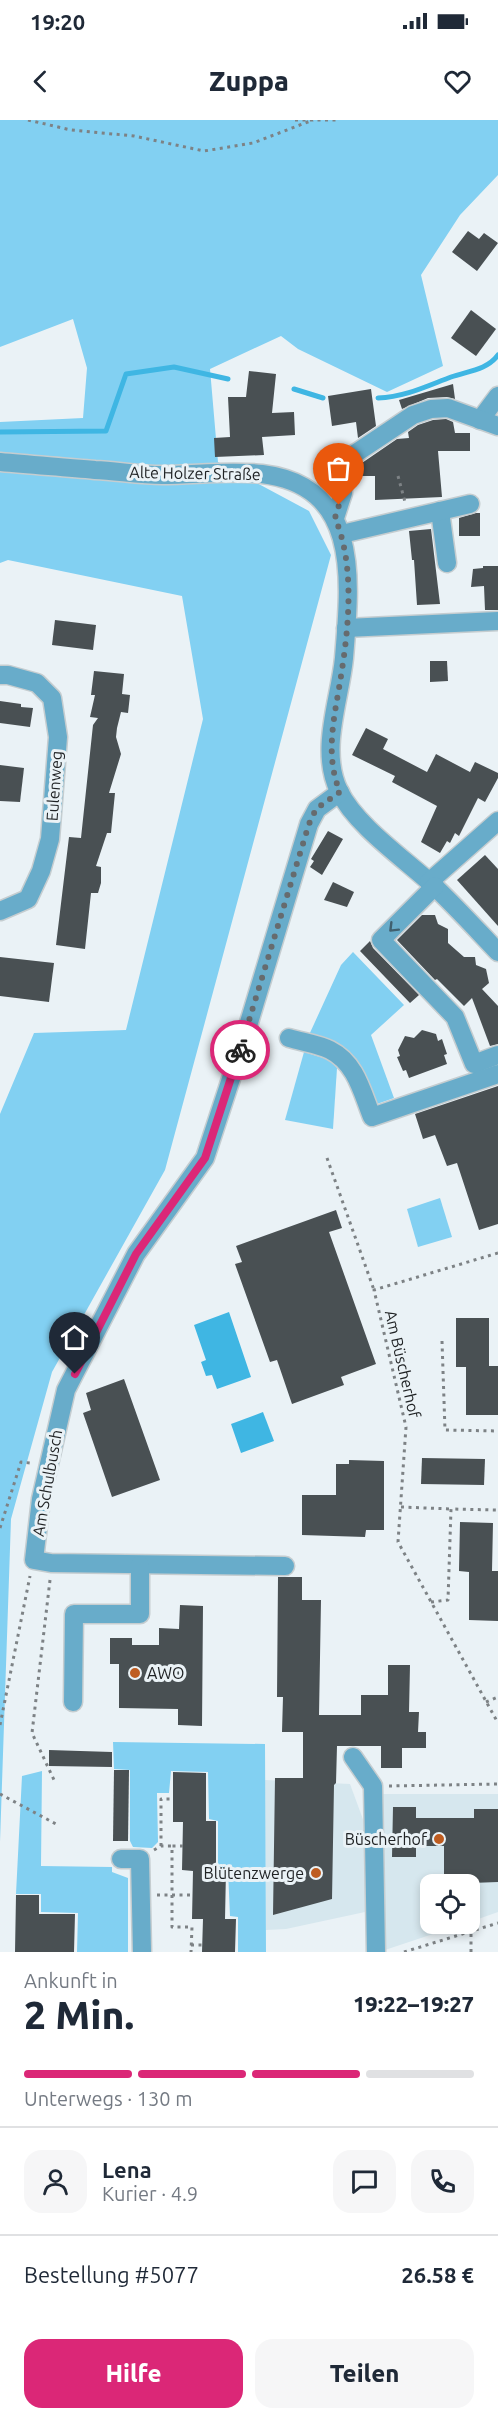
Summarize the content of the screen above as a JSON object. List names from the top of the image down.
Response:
{
  "streets": {
    "street": ["Alte Holzer Straße", "Eulenweg", "Am Schulbusch"],
    "path": ["Am Büscherhof"]
  },
  "places": ["AWO", "Büscherhof", "Blütenzwerge"],
  "page": {
    "status": "19:20",
    "header": "Zuppa",
    "heading": ["2 Min.", "Ankunft in", "19:22–19:27"],
    "panel": [
      "Lena",
      "Kurier · 4.9",
      "Bestellung #5077",
      "26.58 €"
    ],
    "bar": "Unterwegs · 130 m",
    "buttons": ["Hilfe", "Teilen"]
  }
}
